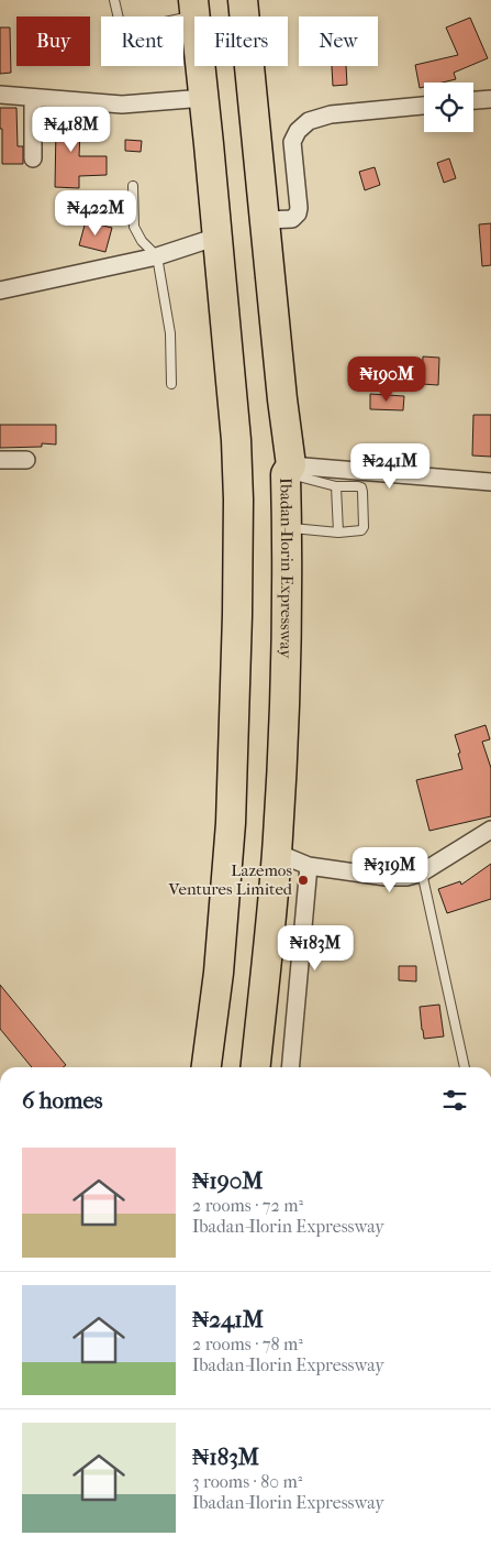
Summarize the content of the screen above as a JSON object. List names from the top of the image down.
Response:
{
  "streets": {
    "highway": ["Ibadan-Ilorin Expressway"]
  },
  "places": ["Lazemos Ventures Limited"],
  "page": {
    "chip": [
      "Buy",
      "Rent",
      "Filters",
      "New"
    ],
    "price": [
      "₦418M",
      "₦422M",
      "₦190M",
      "₦241M",
      "₦319M",
      "₦183M"
    ],
    "heading": "6 homes",
    "list": [
      {
        "name": "₦190M",
        "note": "2 rooms · 72 m² · Ibadan-Ilorin Expressway"
      },
      {
        "name": "₦241M",
        "note": "2 rooms · 78 m² · Ibadan-Ilorin Expressway"
      },
      {
        "name": "₦183M",
        "note": "3 rooms · 80 m² · Ibadan-Ilorin Expressway"
      }
    ]
  }
}
